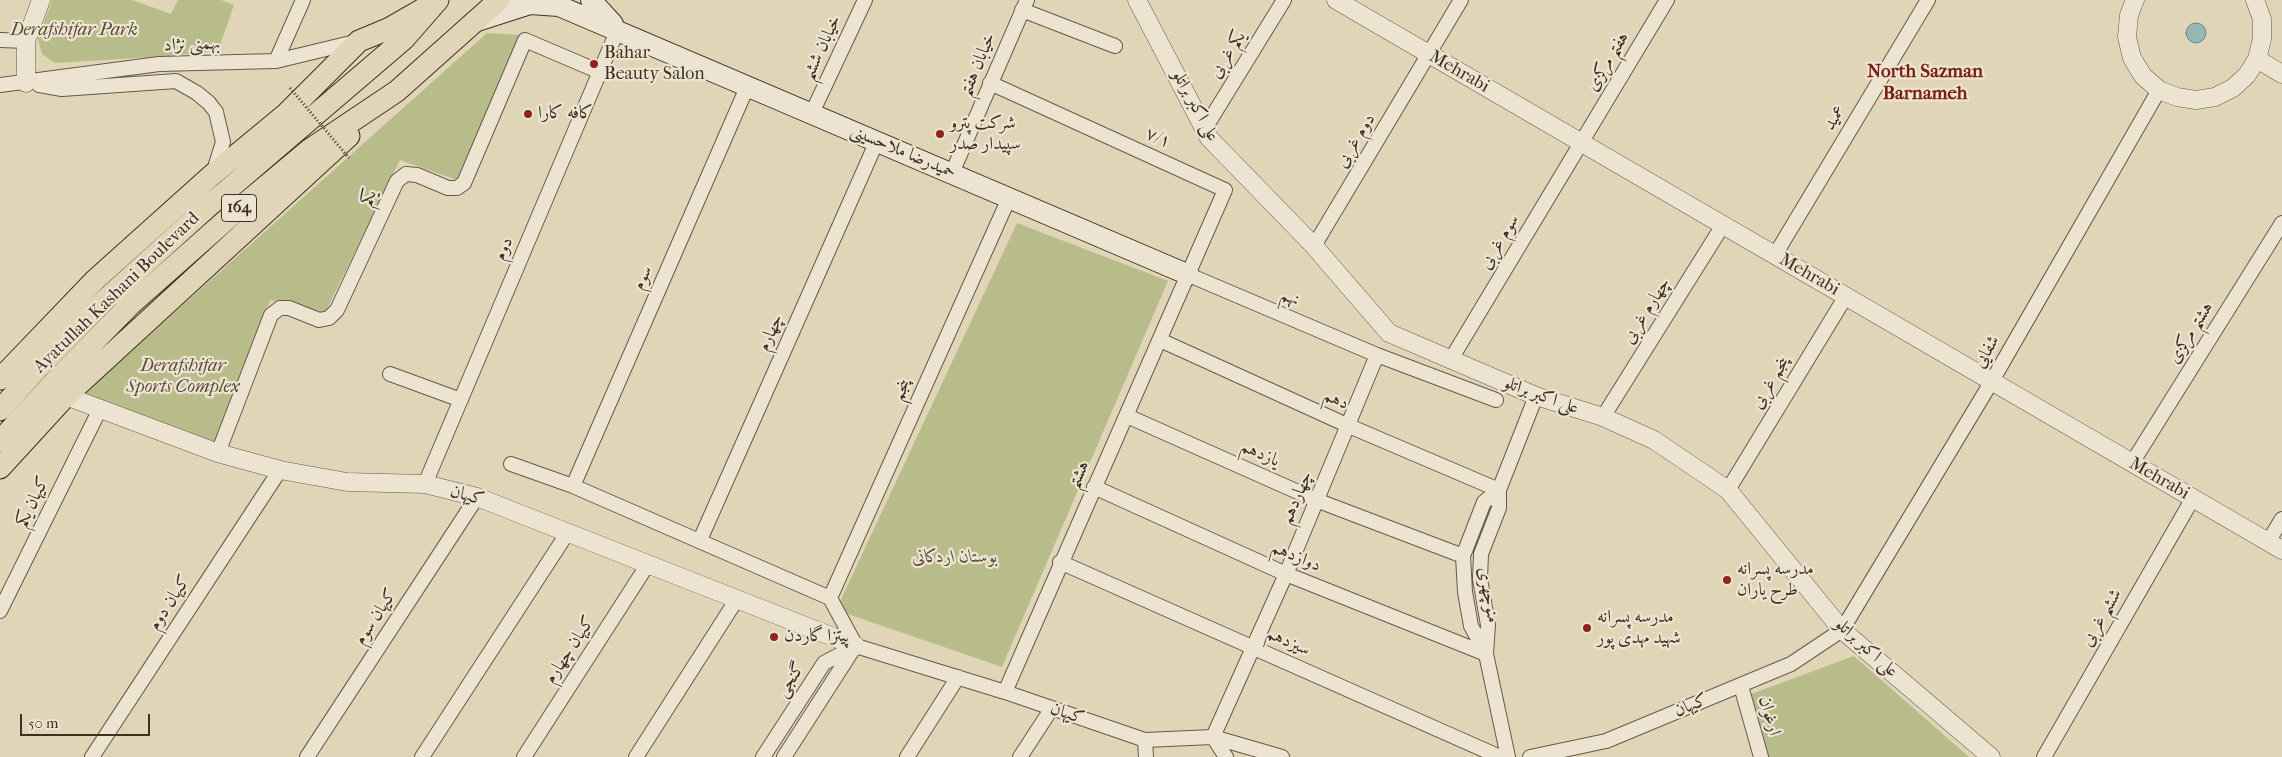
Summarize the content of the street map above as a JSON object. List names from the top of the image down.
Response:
{
  "streets": {
    "main road": ["حمیدرضا ملاحسینی", "164", "Ayatullah Kashani Boulevard"],
    "street": [
      "بهمنی نژاد",
      "خیابان ششم",
      "یکم غربی",
      "هفتم مرکزی",
      "خیابان هفتم",
      "Mehrabi",
      "علی اکبر براتلو",
      "عمید",
      "۷/۱",
      "دوم غربی",
      "یکم",
      "سوم غربی",
      "دوم",
      "سوم",
      "نهم",
      "چهارم غربی",
      "چهارم",
      "هشتم مرکزی",
      "شفایی",
      "پنجم غربی",
      "پنجم",
      "دهم",
      "یازدهم",
      "هشتم",
      "کیهان",
      "چهاردهم",
      "کیهان یکم",
      "دوازدهم",
      "منوچهری",
      "کیهان دوم",
      "کیهان سوم",
      "ششم غربی",
      "سیزدهم",
      "کیهان چهارم",
      "گنجی",
      "ارغوان"
    ]
  },
  "crossings": [
    ["خیابان ششم", "حمیدرضا ملاحسینی"],
    ["یکم غربی", "علی اکبر براتلو"],
    ["هفتم مرکزی", "Mehrabi"],
    ["هفتم مرکزی", "سوم غربی"],
    ["خیابان هفتم", "۷/۱"],
    ["خیابان هفتم", "حمیدرضا ملاحسینی"],
    ["Mehrabi", "عمید"],
    ["Mehrabi", "دوم غربی"],
    ["Mehrabi", "سوم غربی"],
    ["Mehrabi", "چهارم غربی"],
    ["Mehrabi", "هشتم مرکزی"],
    ["Mehrabi", "شفایی"],
    ["Mehrabi", "پنجم غربی"],
    ["Mehrabi", "ششم غربی"],
    ["علی اکبر براتلو", "دوم غربی"],
    ["علی اکبر براتلو", "سوم غربی"],
    ["علی اکبر براتلو", "چهارم غربی"],
    ["علی اکبر براتلو", "شفایی"],
    ["علی اکبر براتلو", "پنجم غربی"],
    ["علی اکبر براتلو", "کیهان"],
    ["علی اکبر براتلو", "منوچهری"],
    ["۷/۱", "حمیدرضا ملاحسینی"],
    ["۷/۱", "نهم"],
    ["۷/۱", "هشتم"],
    ["حمیدرضا ملاحسینی", "دوم"],
    ["حمیدرضا ملاحسینی", "سوم"],
    ["حمیدرضا ملاحسینی", "Ayatullah Kashani Boulevard"],
    ["حمیدرضا ملاحسینی", "نهم"],
    ["حمیدرضا ملاحسینی", "چهارم"],
    ["حمیدرضا ملاحسینی", "پنجم"],
    ["حمیدرضا ملاحسینی", "هشتم"],
    ["یکم", "دوم"],
    ["یکم", "کیهان"],
    ["دوم", "کیهان"],
    ["نهم", "هشتم"],
    ["نهم", "چهاردهم"],
    ["شفایی", "کیهان"],
    ["دهم", "هشتم"],
    ["دهم", "چهاردهم"],
    ["دهم", "منوچهری"],
    ["یازدهم", "هشتم"],
    ["یازدهم", "چهاردهم"],
    ["یازدهم", "منوچهری"],
    ["هشتم", "کیهان"],
    ["هشتم", "دوازدهم"],
    ["هشتم", "سیزدهم"],
    ["کیهان", "چهاردهم"],
    ["کیهان", "کیهان یکم"],
    ["کیهان", "کیهان دوم"],
    ["کیهان", "کیهان سوم"],
    ["کیهان", "کیهان چهارم"],
    ["کیهان", "گنجی"],
    ["کیهان", "ارغوان"],
    ["چهاردهم", "دوازدهم"],
    ["چهاردهم", "سیزدهم"],
    ["دوازدهم", "منوچهری"]
  ],
  "districts": ["North Sazman Barnameh"],
  "parks": ["Derafshifar Park", "Derafshifar Sports Complex", "بوستان اردکانی"],
  "places": [
    "Bahar Beauty Salon",
    "کافه کارا",
    "شرکت پترو سپیدار صدر",
    "مدرسه پسرانه طرح یاران",
    "مدرسه پسرانه شهید مهدی پور",
    "پیتزا گاردن"
  ],
  "scale_bar": "50 m"
}
